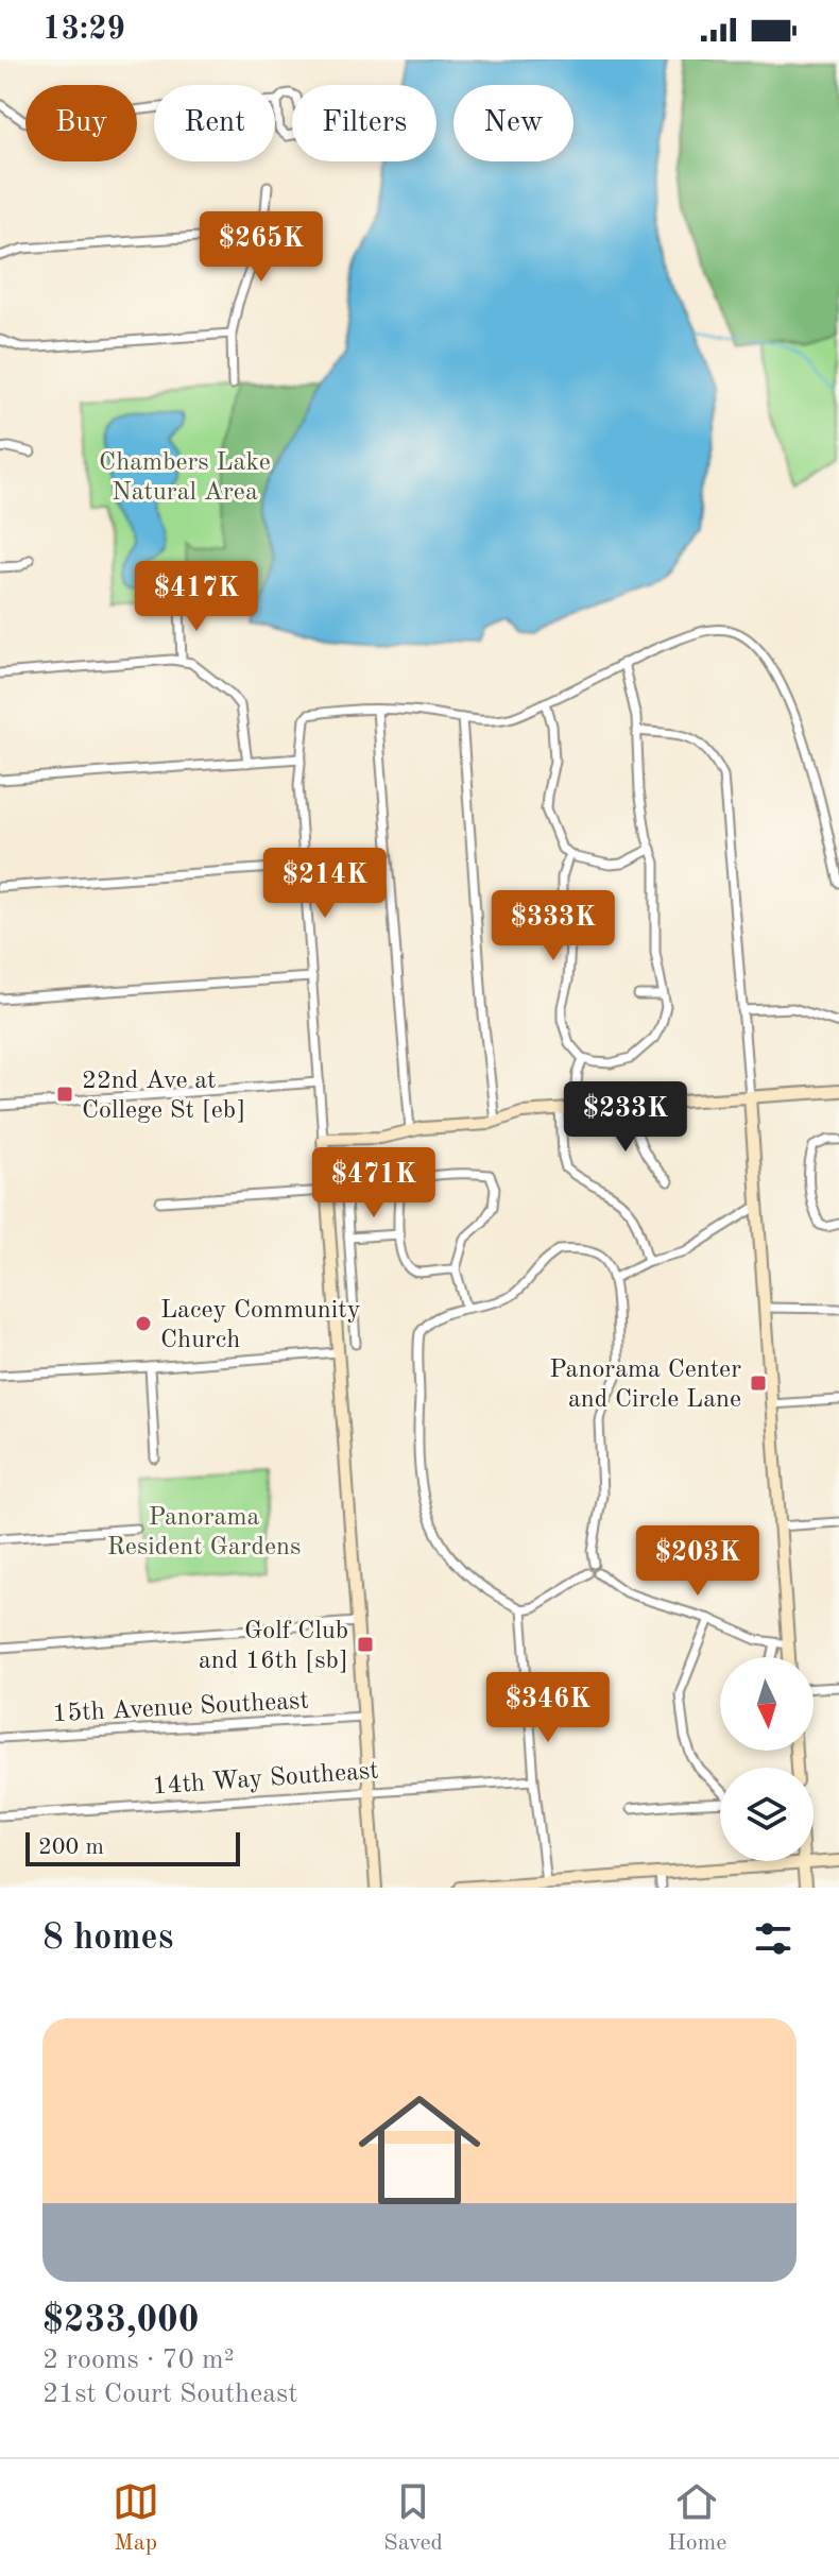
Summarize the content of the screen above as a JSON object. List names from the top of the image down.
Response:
{
  "streets": {
    "street": ["15th Avenue Southeast", "14th Way Southeast"]
  },
  "parks": ["Chambers Lake Natural Area", "Panorama Resident Gardens"],
  "places": {
    "transit": ["22nd Ave at College St [eb]", "Panorama Center and Circle Lane", "Golf Club and 16th [sb]"],
    "other": ["Lacey Community Church"]
  },
  "scale_bar": "200 m",
  "north": "bottom",
  "page": {
    "status": "13:29",
    "chip": [
      "Buy",
      "Rent",
      "Filters",
      "New"
    ],
    "price": [
      "$265K",
      "$417K",
      "$214K",
      "$333K",
      "$233K",
      "$471K",
      "$203K",
      "$346K"
    ],
    "scale": "200 m",
    "heading": "8 homes",
    "list": [
      {
        "name": "$233,000",
        "note": "2 rooms · 70 m² · 21st Court Southeast"
      }
    ],
    "tabs": ["Map", "Saved", "Home"]
  }
}
